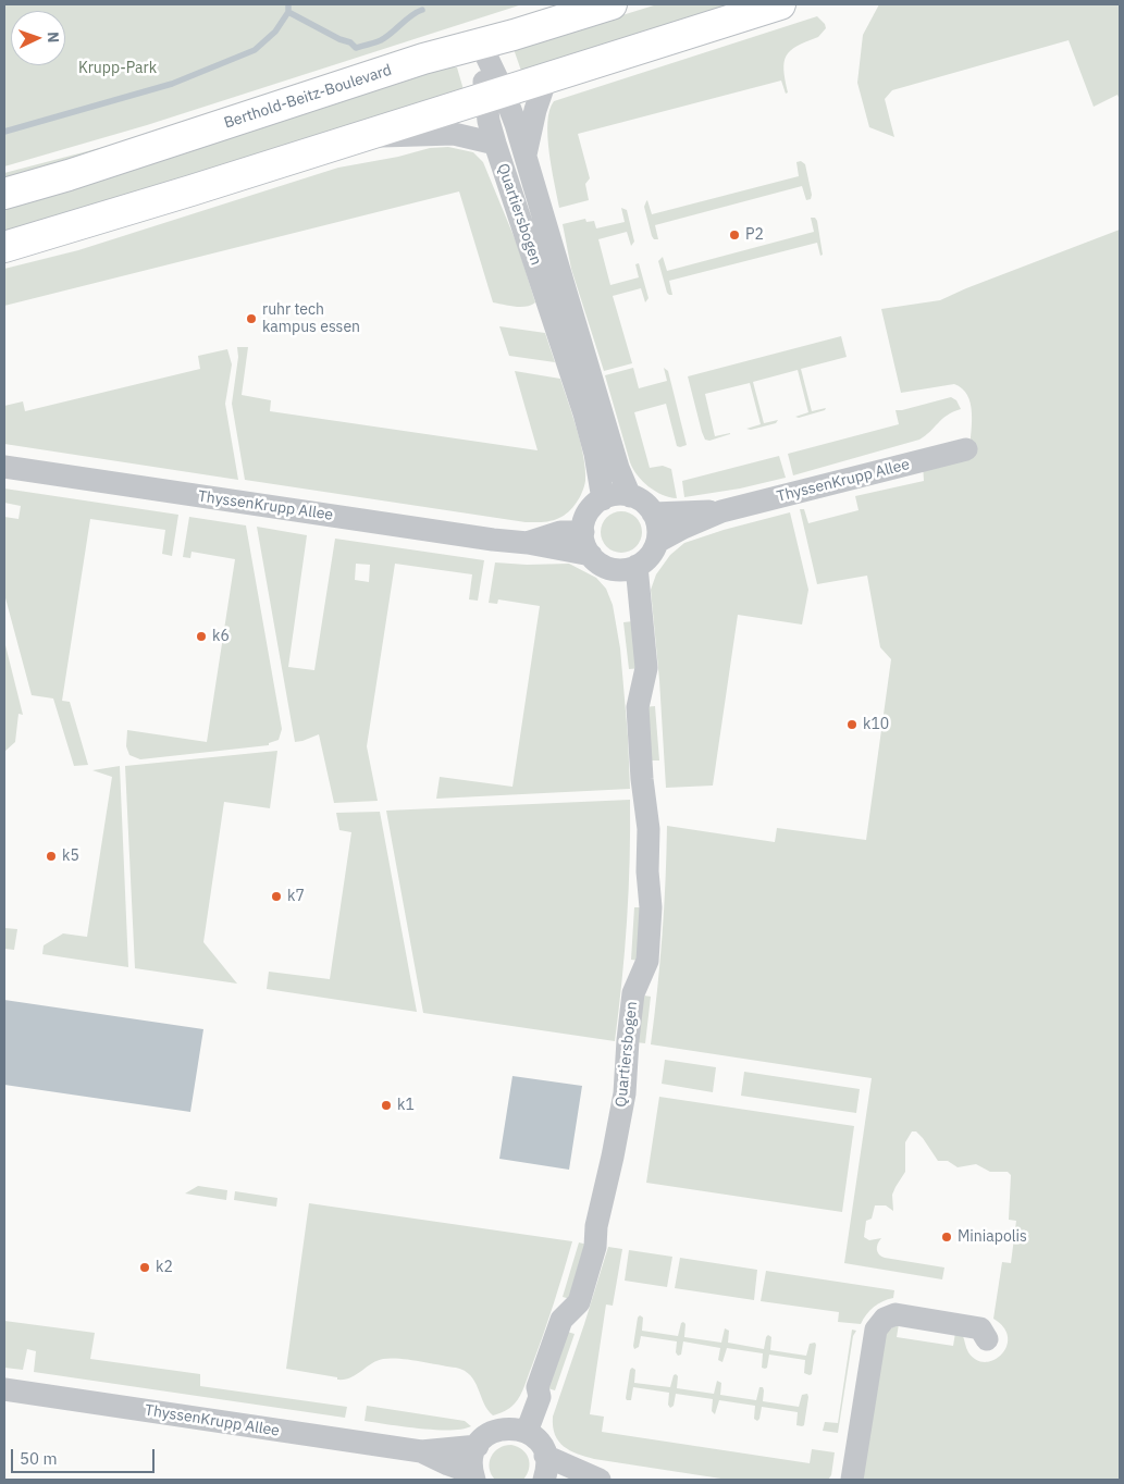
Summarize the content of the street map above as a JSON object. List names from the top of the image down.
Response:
{
  "streets": {
    "main road": ["Berthold-Beitz-Boulevard"],
    "street": ["Quartiersbogen", "ThyssenKrupp Allee"]
  },
  "crossings": [
    ["Berthold-Beitz-Boulevard", "Quartiersbogen"],
    ["Quartiersbogen", "ThyssenKrupp Allee"]
  ],
  "parks": ["Krupp-Park"],
  "places": [
    "P2",
    "ruhr tech kampus essen",
    "k6",
    "k10",
    "k5",
    "k7",
    "k1",
    "Miniapolis",
    "k2"
  ],
  "scale_bar": "50 m",
  "north": "right"
}
